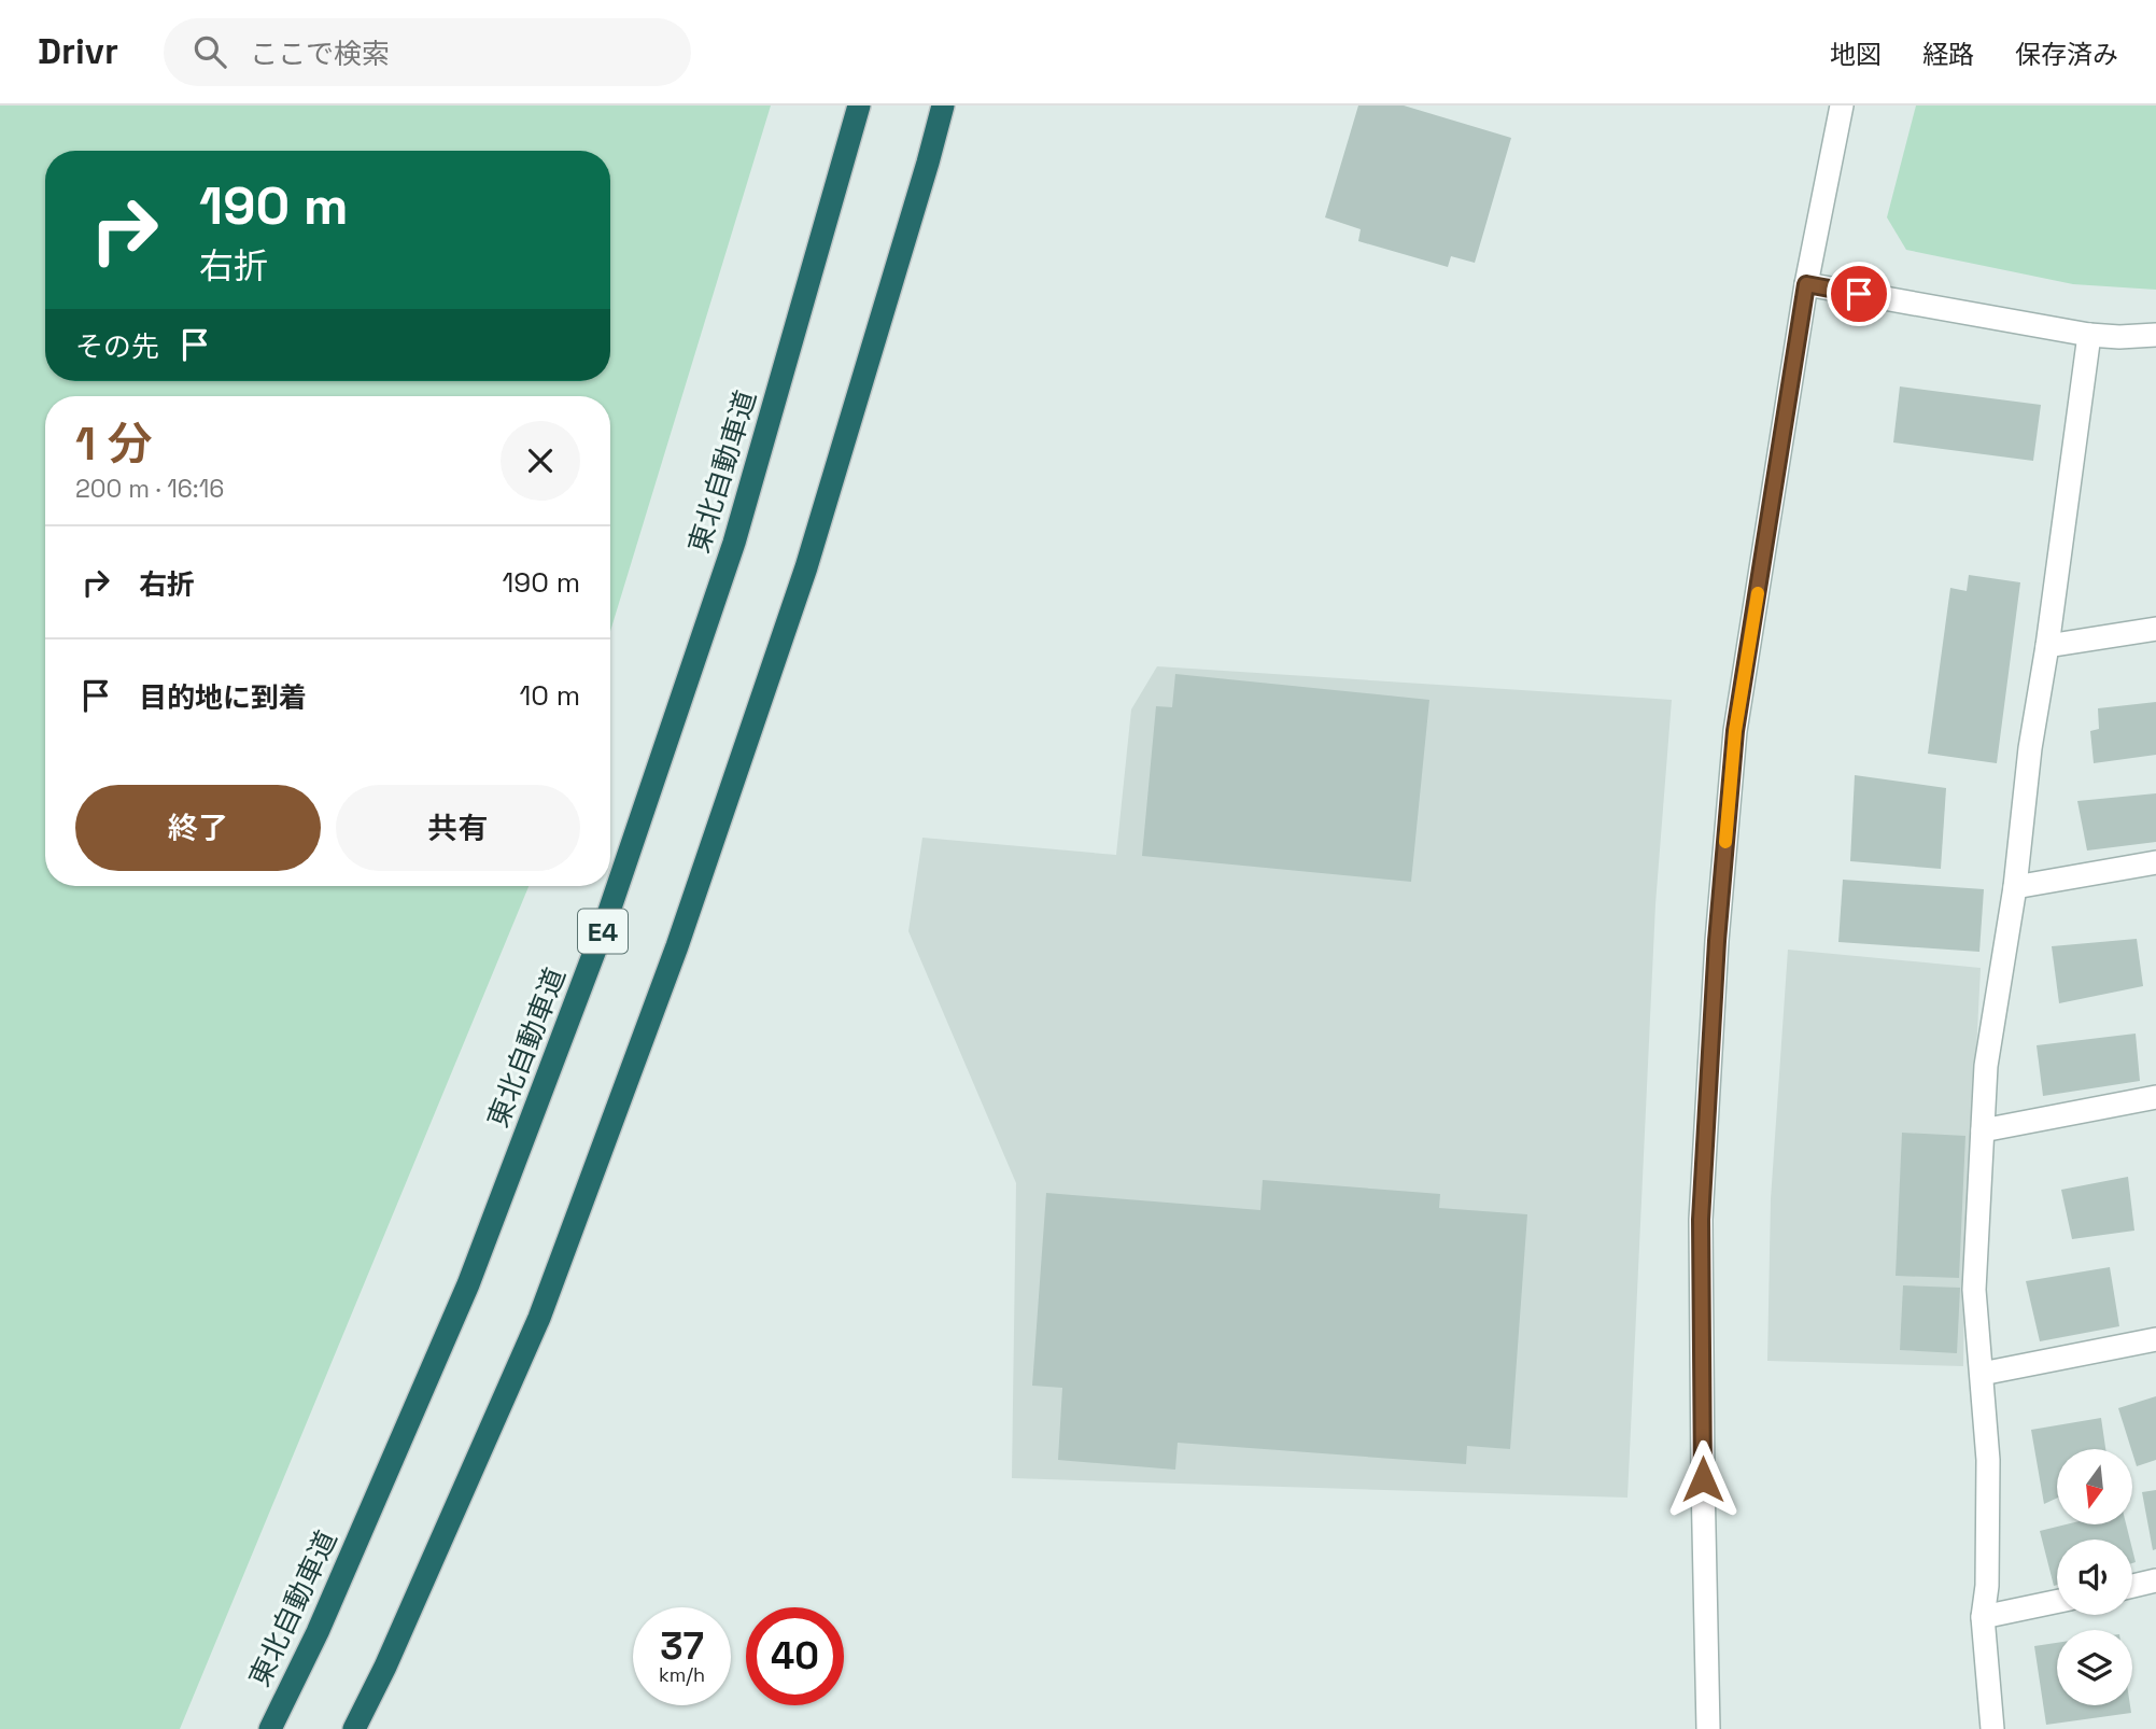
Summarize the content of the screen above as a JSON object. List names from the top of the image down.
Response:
{
  "streets": {
    "highway": ["東北自動車道", "E4"]
  },
  "north": "bottom",
  "page": {
    "header": "Drivr",
    "search": "ここで検索",
    "nav": ["地図", "経路", "保存済み"],
    "turn": ["190 m", "右折"],
    "then": "その先",
    "heading": ["1 分", "200 m · 16:16"],
    "list": [
      {
        "name": "右折",
        "value": "190 m"
      },
      {
        "name": "目的地に到着",
        "value": "10 m"
      }
    ],
    "buttons": ["終了", "共有"],
    "speed": "37 km/h",
    "limit": "40"
  }
}
